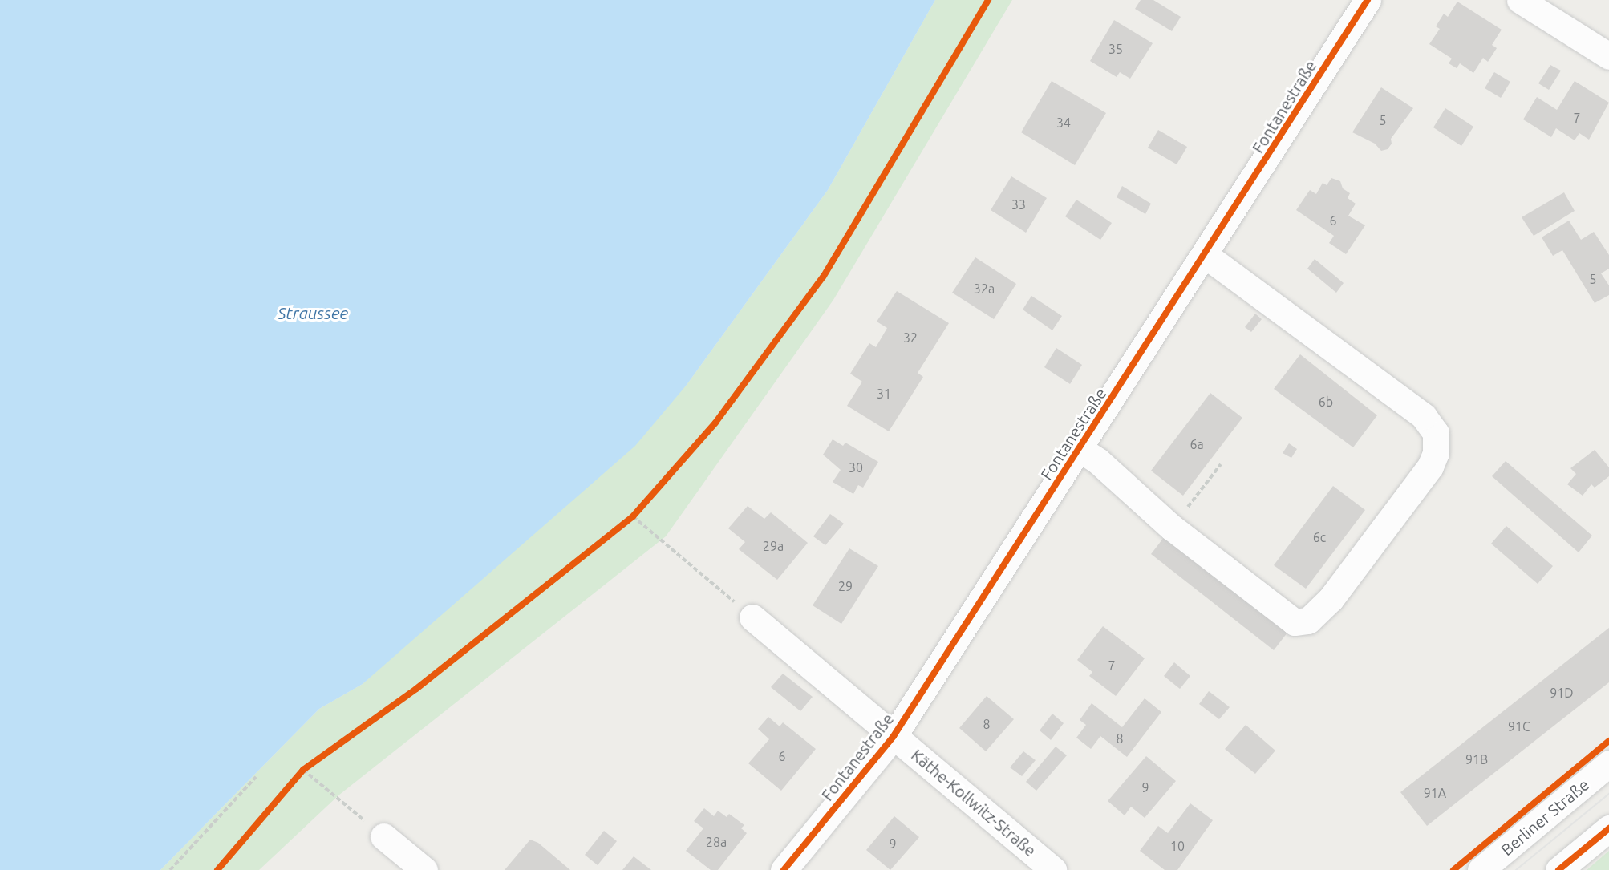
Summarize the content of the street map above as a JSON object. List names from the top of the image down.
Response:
{
  "streets": {
    "street": ["Fontanestraße", "Käthe-Kollwitz-Straße", "Berliner Straße"]
  },
  "crossings": [
    ["Fontanestraße", "Käthe-Kollwitz-Straße"]
  ],
  "water": ["Straussee"],
  "house_numbers": [
    "35",
    "7",
    "5",
    "34",
    "33",
    "6",
    "5",
    "32a",
    "32",
    "31",
    "6b",
    "6a",
    "30",
    "6c",
    "29a",
    "29",
    "7",
    "91D",
    "8",
    "91C",
    "8",
    "6",
    "91B",
    "9",
    "91A",
    "28a",
    "9",
    "10"
  ]
}
